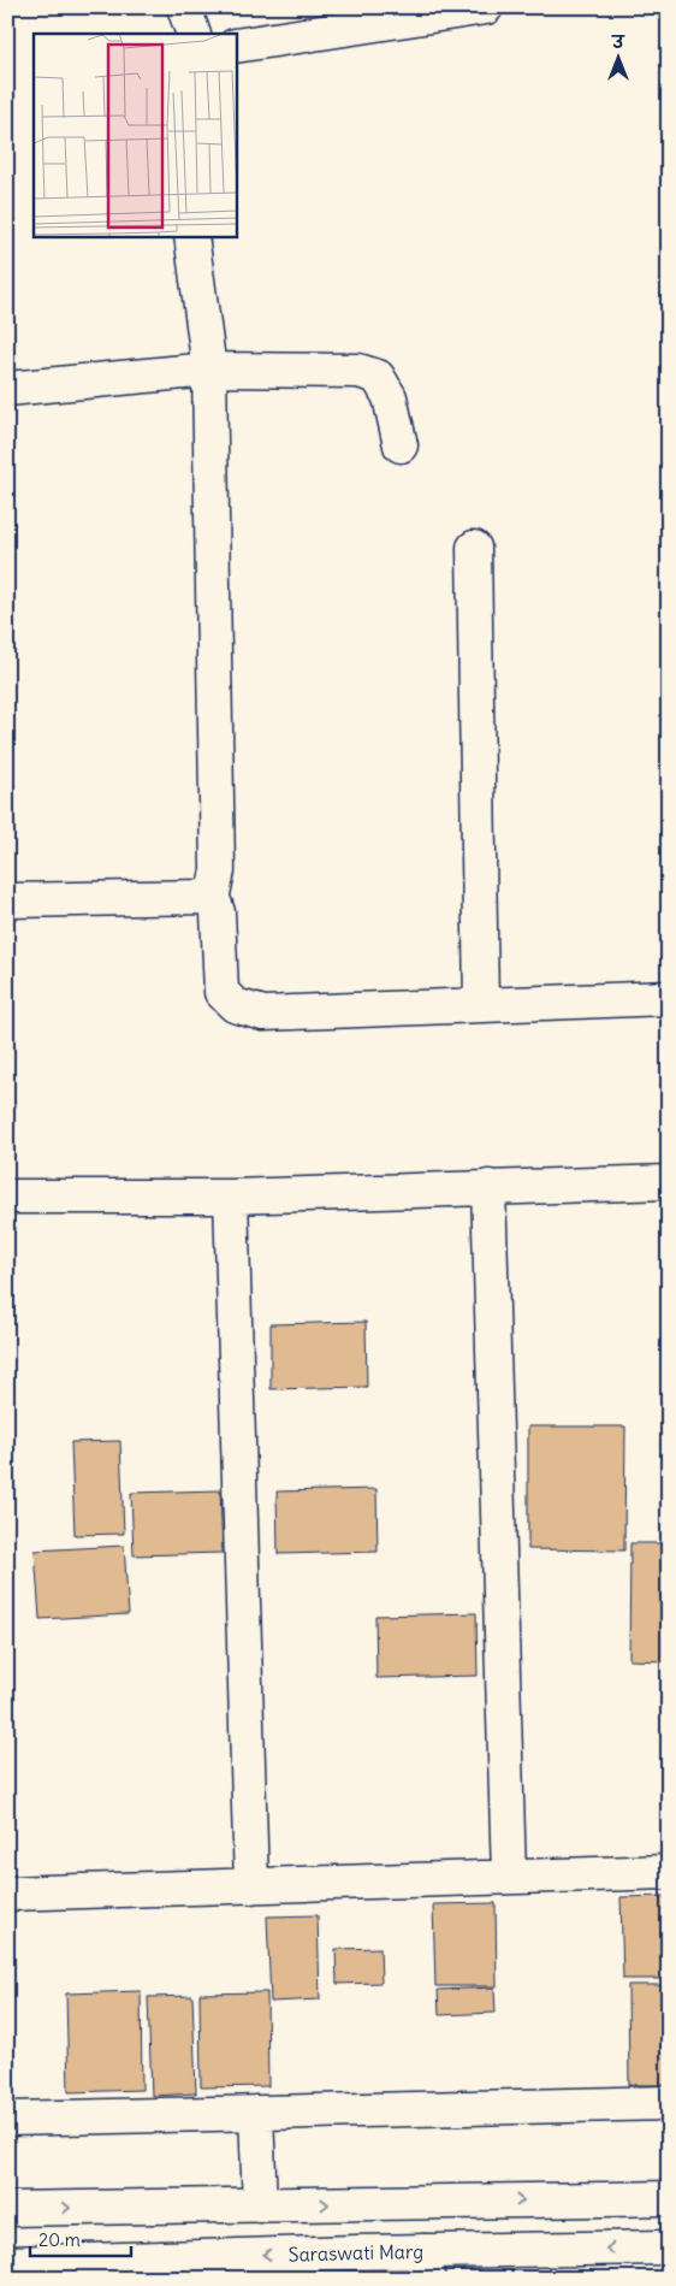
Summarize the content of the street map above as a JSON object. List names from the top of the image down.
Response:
{
  "streets": {
    "street": ["Saraswati Marg"]
  },
  "scale_bar": "20 m",
  "north": "top"
}
